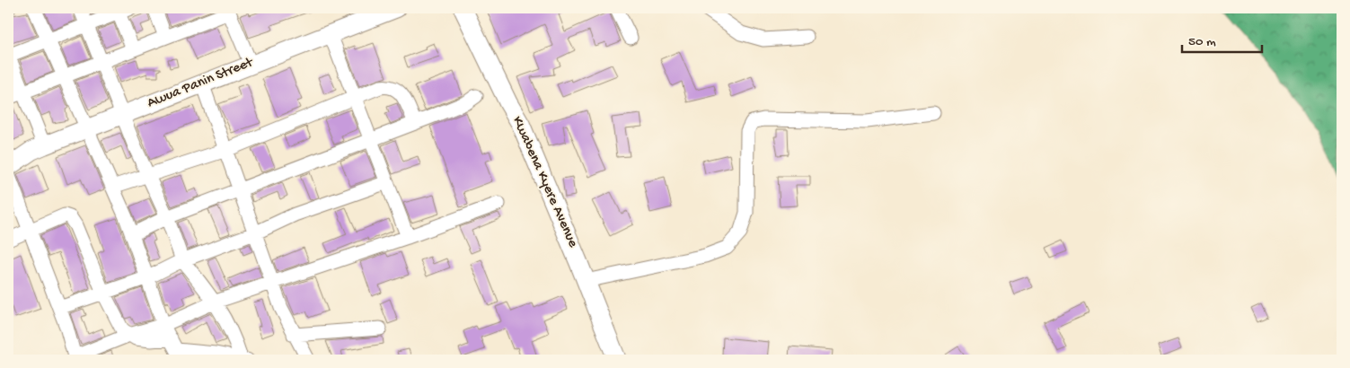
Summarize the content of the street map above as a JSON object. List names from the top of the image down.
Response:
{
  "streets": {
    "main road": ["Awua Panin Street", "Kwabena Kyere Avenue"]
  },
  "scale_bar": "50 m"
}
